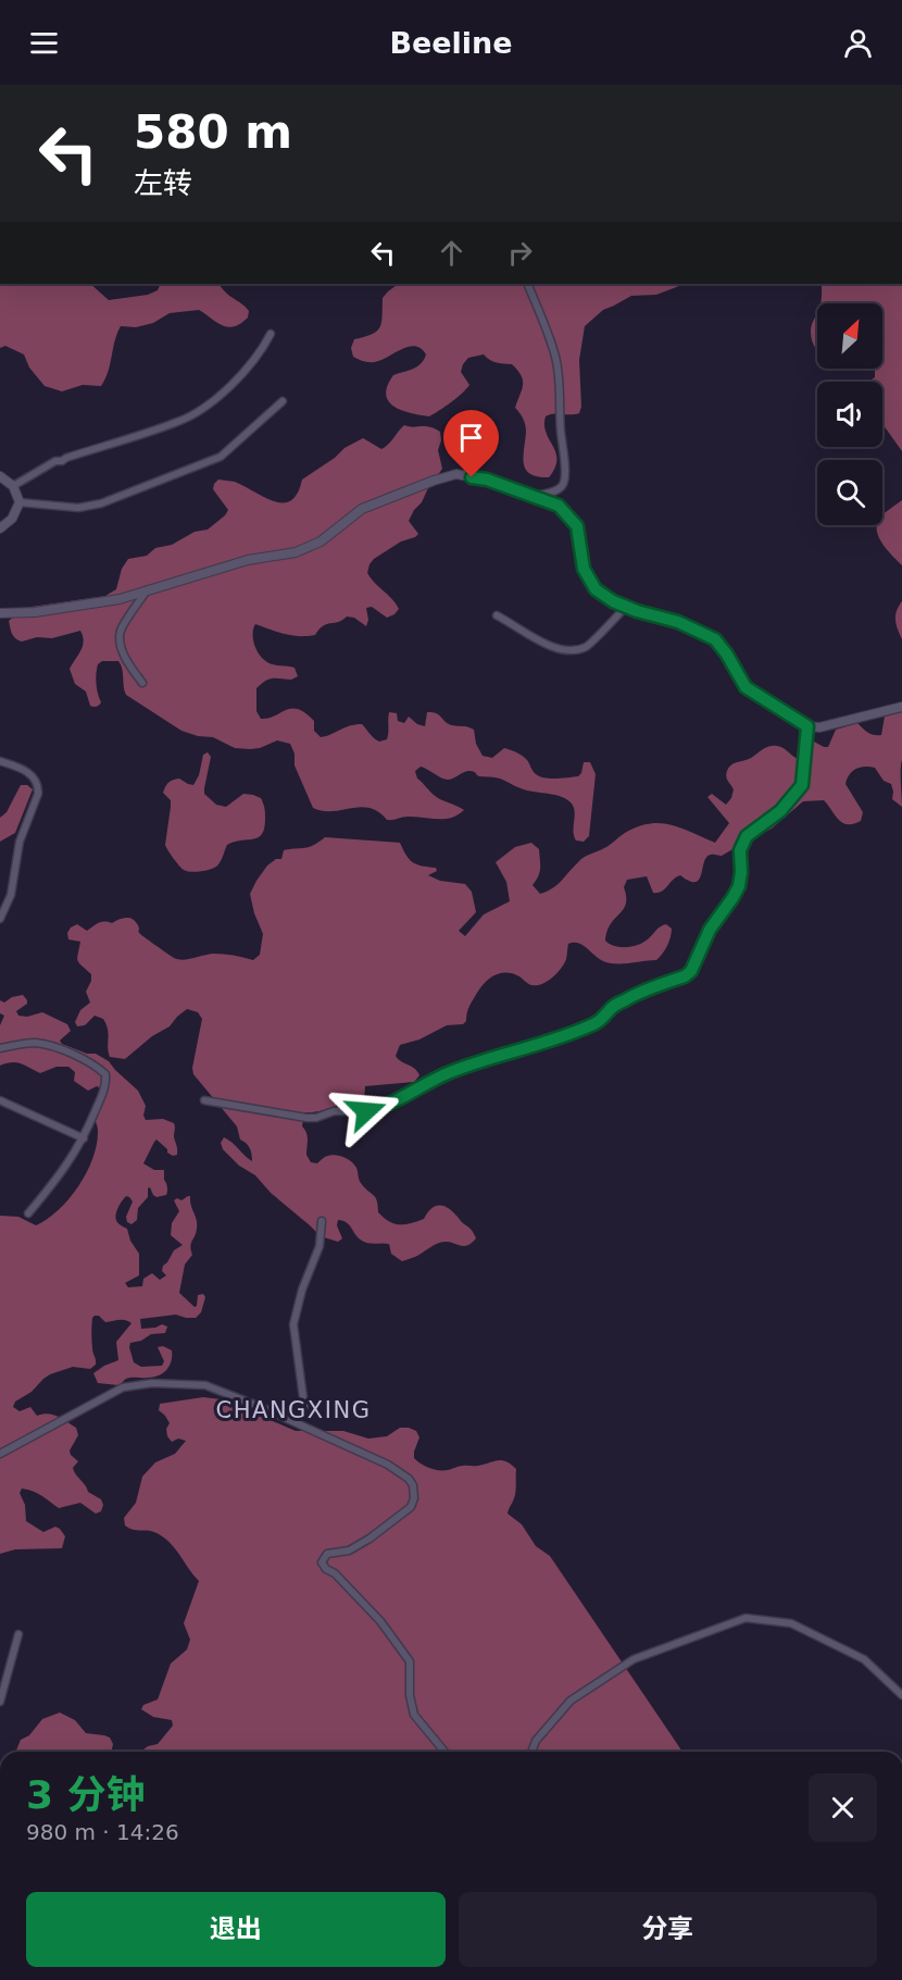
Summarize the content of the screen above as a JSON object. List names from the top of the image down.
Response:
{
  "districts": ["CHANGXING"],
  "north": "top right",
  "page": {
    "header": "Beeline",
    "turn": ["580 m", "左转"],
    "heading": ["3 分钟", "980 m · 14:26"],
    "buttons": ["退出", "分享"]
  }
}
